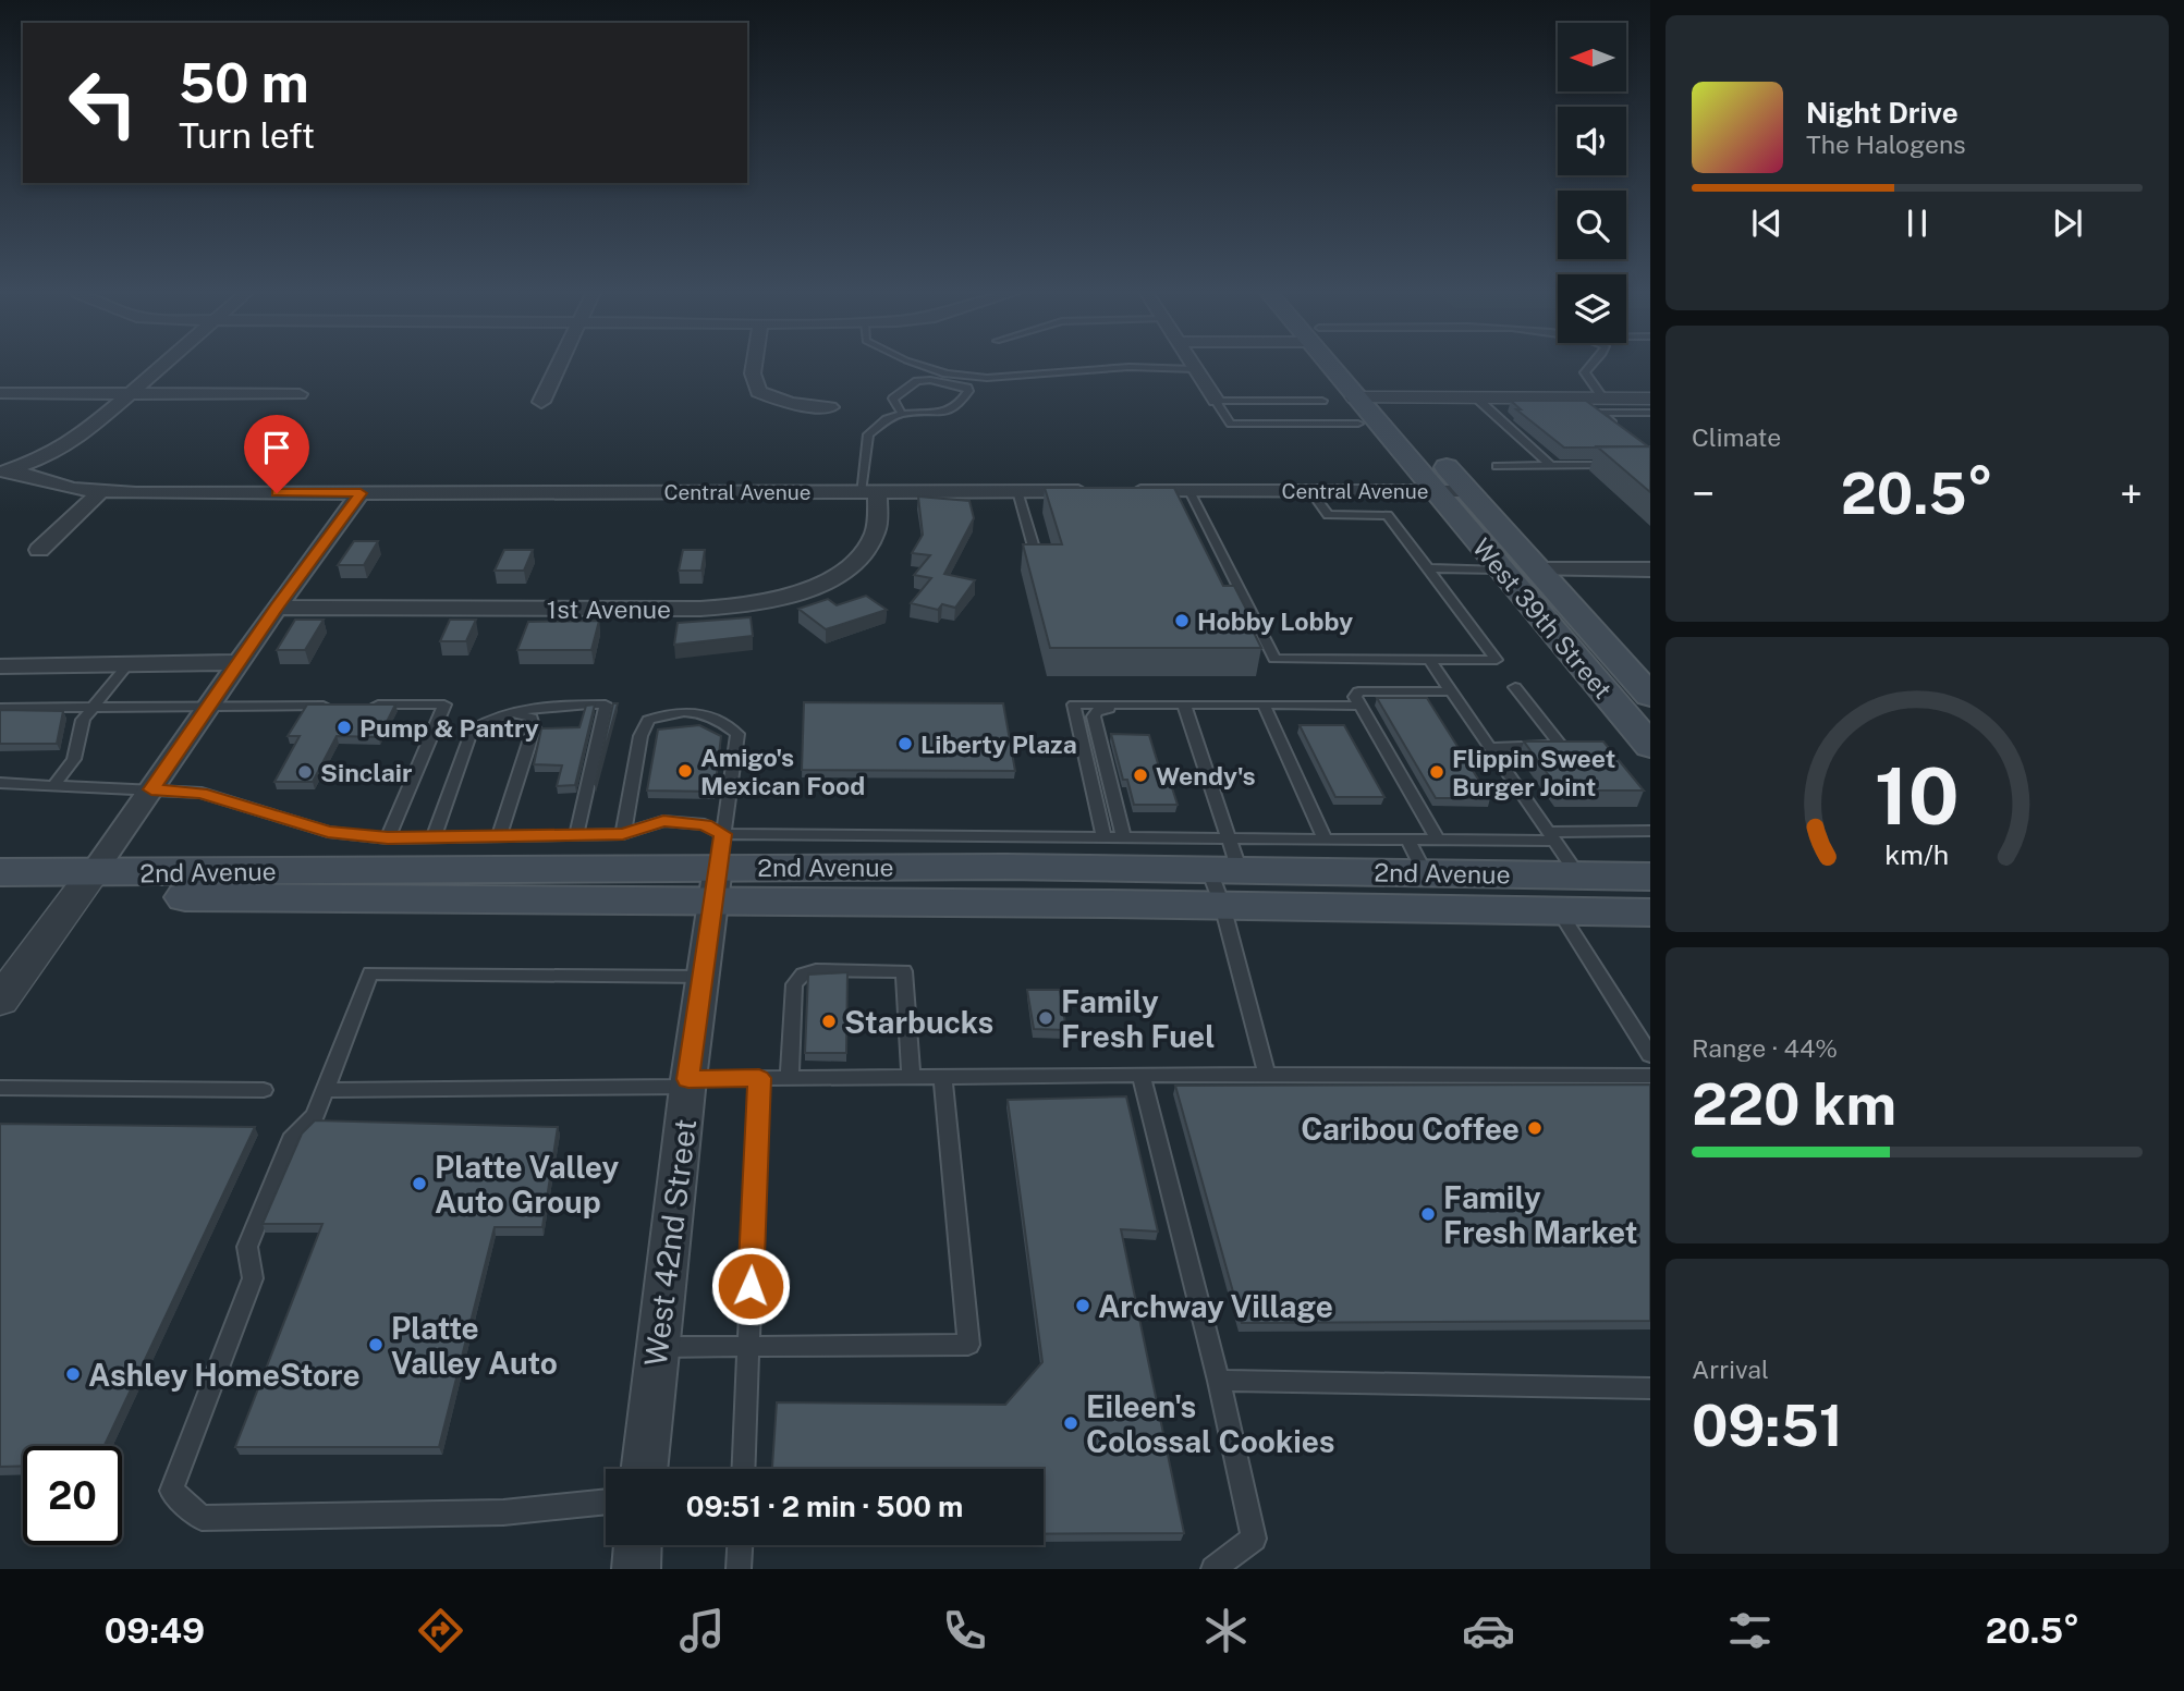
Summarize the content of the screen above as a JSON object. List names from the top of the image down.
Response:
{
  "streets": {
    "main road": ["West 39th Street", "2nd Avenue"],
    "street": ["Central Avenue", "1st Avenue", "West 42nd Street"]
  },
  "crossings": [
    ["Central Avenue", "1st Avenue"],
    ["Central Avenue", "West 39th Street"],
    ["2nd Avenue", "West 42nd Street"]
  ],
  "places": [
    "Hobby Lobby",
    "Pump & Pantry",
    "Liberty Plaza",
    "Amigo's Mexican Food",
    "Sinclair",
    "Flippin Sweet Burger Joint",
    "Wendy's",
    "Family Fresh Fuel",
    "Starbucks",
    "Caribou Coffee",
    "Platte Valley Auto Group",
    "Family Fresh Market",
    "Archway Village",
    "Platte Valley Auto",
    "Ashley HomeStore",
    "Eileen's Colossal Cookies"
  ],
  "north": "left",
  "page": {
    "turn": ["50 m", "Turn left"],
    "song": ["Night Drive", "The Halogens"],
    "tile": [
      "Climate",
      ["Range · 44%", "220 km"],
      ["Arrival", "09:51"]
    ],
    "heat": ["−", "20.5°", "+"],
    "limit": "20",
    "trip": "09:51 · 2 min · 500 m",
    "tabs": ["09:49", "20.5°"],
    "gauge": ["10", "km/h"]
  }
}
